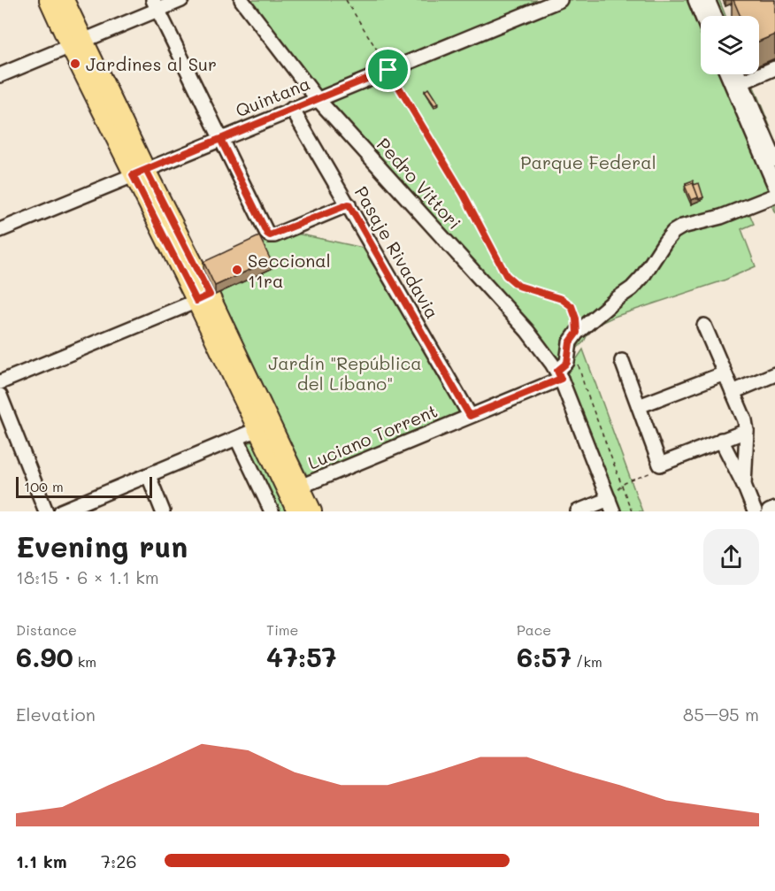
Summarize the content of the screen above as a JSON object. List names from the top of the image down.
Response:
{
  "streets": {
    "street": [
      "Quintana",
      "Pedro Vittori",
      "Pasaje Rivadavia",
      "Luciano Torrent"
    ]
  },
  "crossings": [
    ["Quintana", "Pedro Vittori"],
    ["Quintana", "Pasaje Rivadavia"],
    ["Pedro Vittori", "Luciano Torrent"],
    ["Pasaje Rivadavia", "Luciano Torrent"]
  ],
  "parks": ["Parque Federal", "Jardín \"República del Líbano\""],
  "places": ["Jardines al Sur", "Seccional 11ra"],
  "scale_bar": "100 m",
  "page": {
    "scale": "100 m",
    "heading": ["Evening run", "18:15 · 6 × 1.1 km"],
    "stats": [
      ["Distance", "6.90 km"],
      ["Time", "47:57"],
      ["Pace", "6:57 /km"]
    ],
    "chart": ["Elevation", "85–95 m"],
    "list": [
      {
        "name": "1.1 km",
        "note": "7:26"
      }
    ]
  }
}
